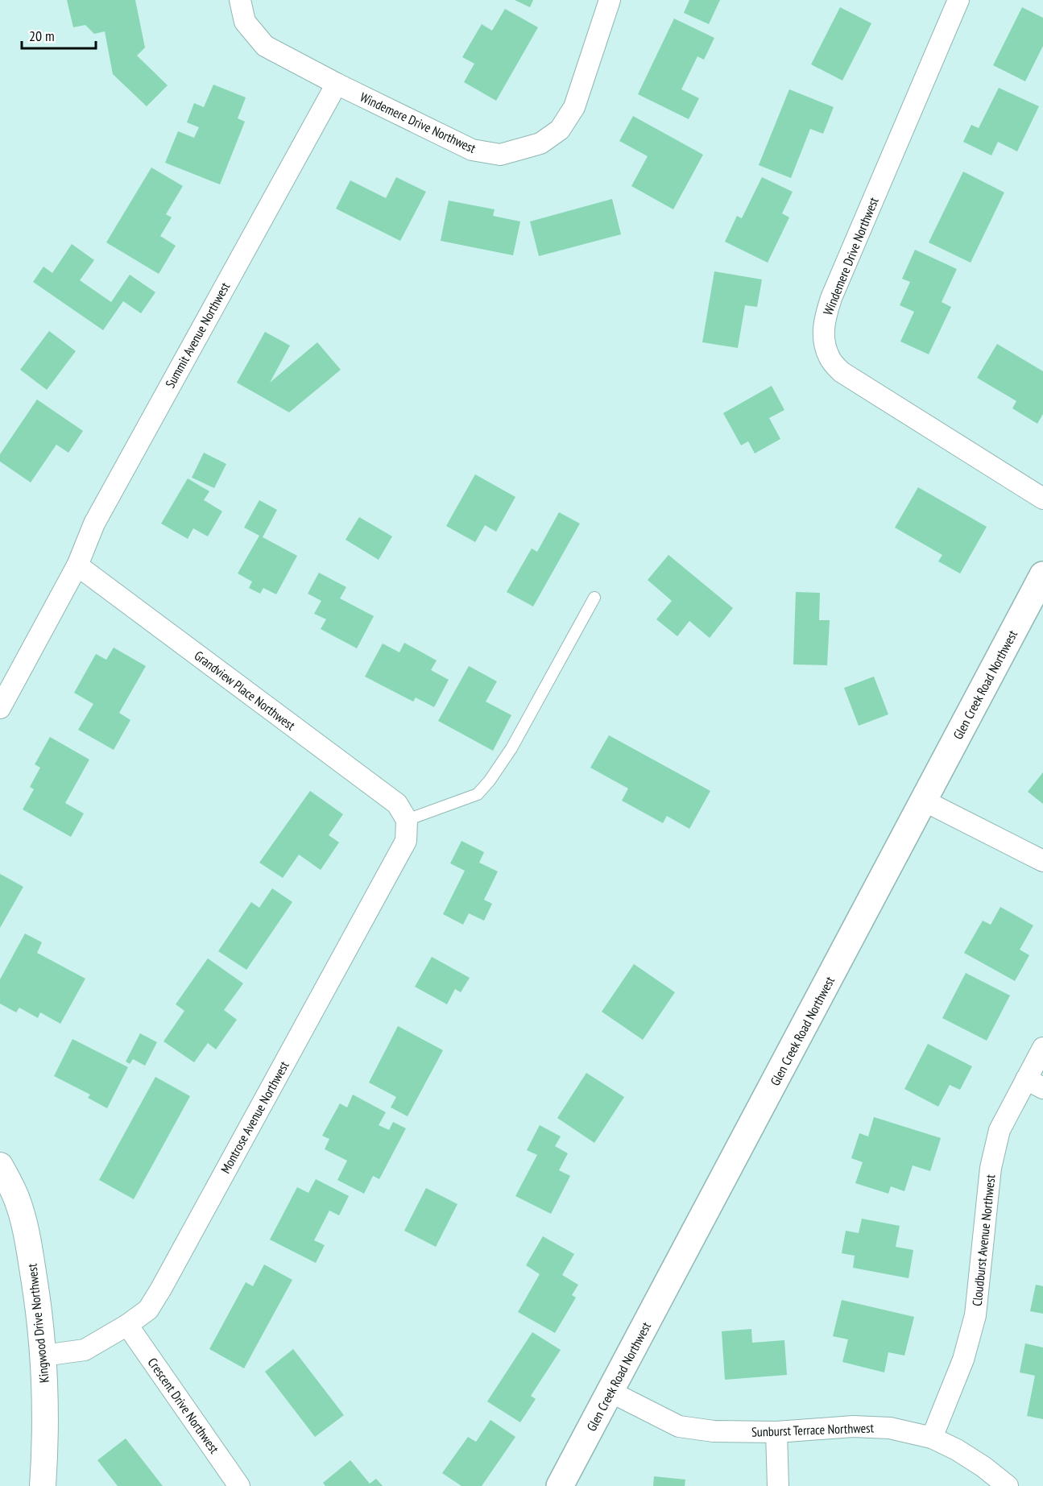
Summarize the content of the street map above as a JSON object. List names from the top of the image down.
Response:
{
  "streets": {
    "main road": ["Glen Creek Road Northwest"],
    "street": [
      "Windemere Drive Northwest",
      "Summit Avenue Northwest",
      "Grandview Place Northwest",
      "Montrose Avenue Northwest",
      "Cloudburst Avenue Northwest",
      "Kingwood Drive Northwest",
      "Crescent Drive Northwest",
      "Sunburst Terrace Northwest"
    ]
  },
  "crossings": [
    ["Windemere Drive Northwest", "Summit Avenue Northwest"],
    ["Summit Avenue Northwest", "Grandview Place Northwest"],
    ["Glen Creek Road Northwest", "Sunburst Terrace Northwest"],
    ["Grandview Place Northwest", "Montrose Avenue Northwest"],
    ["Montrose Avenue Northwest", "Kingwood Drive Northwest"],
    ["Montrose Avenue Northwest", "Crescent Drive Northwest"],
    ["Cloudburst Avenue Northwest", "Sunburst Terrace Northwest"]
  ],
  "scale_bar": "20 m"
}
